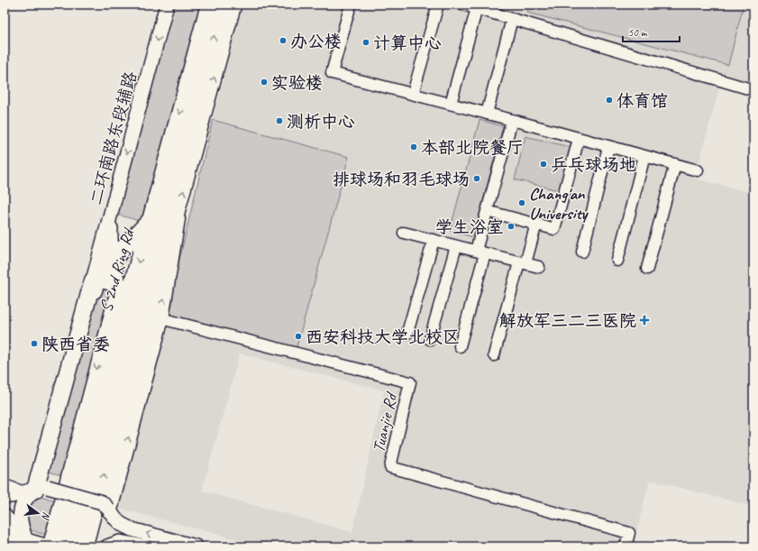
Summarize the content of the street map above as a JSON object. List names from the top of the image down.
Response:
{
  "streets": {
    "highway": ["S 2nd Ring Rd"],
    "main road": ["二环南路东段辅路"],
    "street": ["Tuanjie Rd"]
  },
  "places": {
    "other": [
      "办公楼",
      "计算中心",
      "实验楼",
      "体育馆",
      "测析中心",
      "本部北院餐厅",
      "乒乓球场地",
      "排球场和羽毛球场",
      "Chang'an University",
      "学生浴室",
      "西安科技大学北校区",
      "陕西省委"
    ],
    "health": ["解放军三二三医院"]
  },
  "scale_bar": "50 m",
  "north": "right"
}
